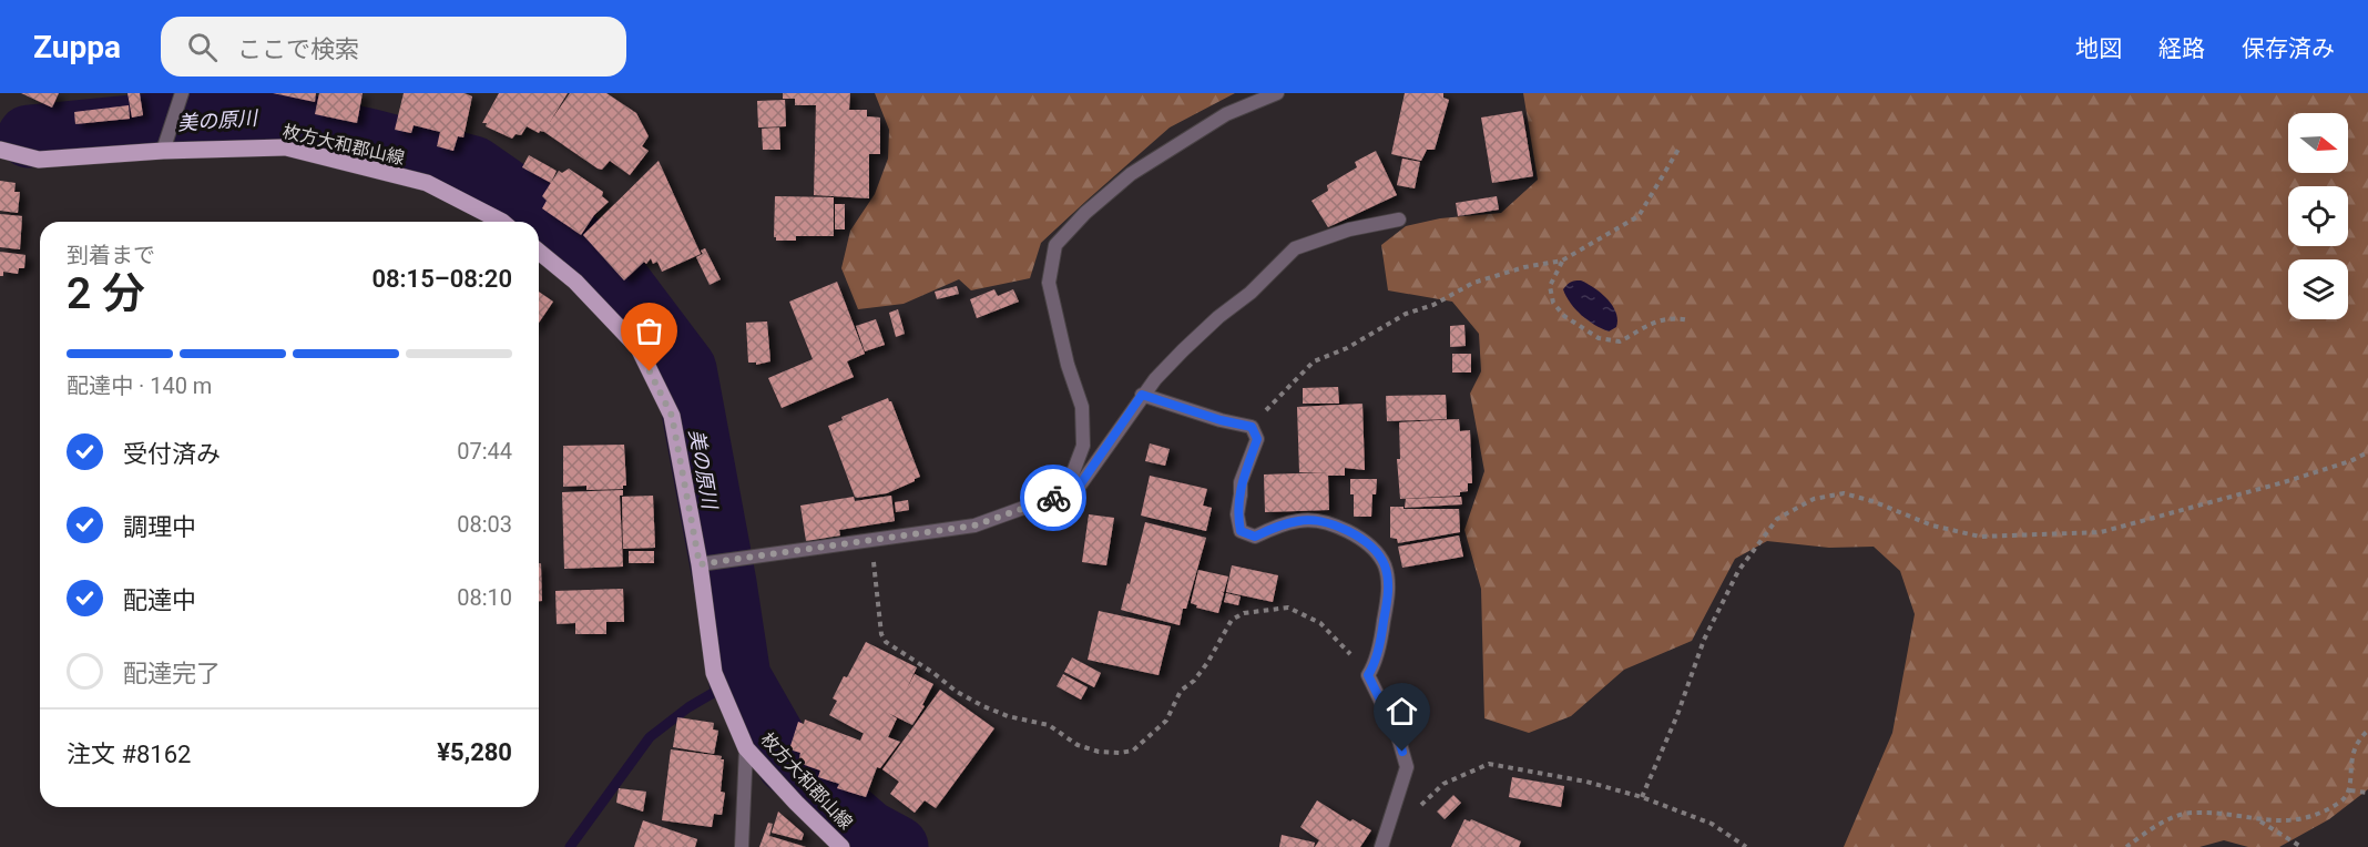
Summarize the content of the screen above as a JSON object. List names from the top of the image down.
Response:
{
  "streets": {
    "main road": ["枚方大和郡山線"]
  },
  "water": ["美の原川"],
  "north": "right",
  "page": {
    "header": "Zuppa",
    "search": "ここで検索",
    "nav": ["地図", "経路", "保存済み"],
    "heading": ["2 分", "到着まで", "08:15–08:20"],
    "panel": ["注文 #8162", "¥5,280"],
    "bar": "配達中 · 140 m",
    "list": [
      ["受付済み", "07:44"],
      ["調理中", "08:03"],
      ["配達中", "08:10"],
      "配達完了"
    ]
  }
}
